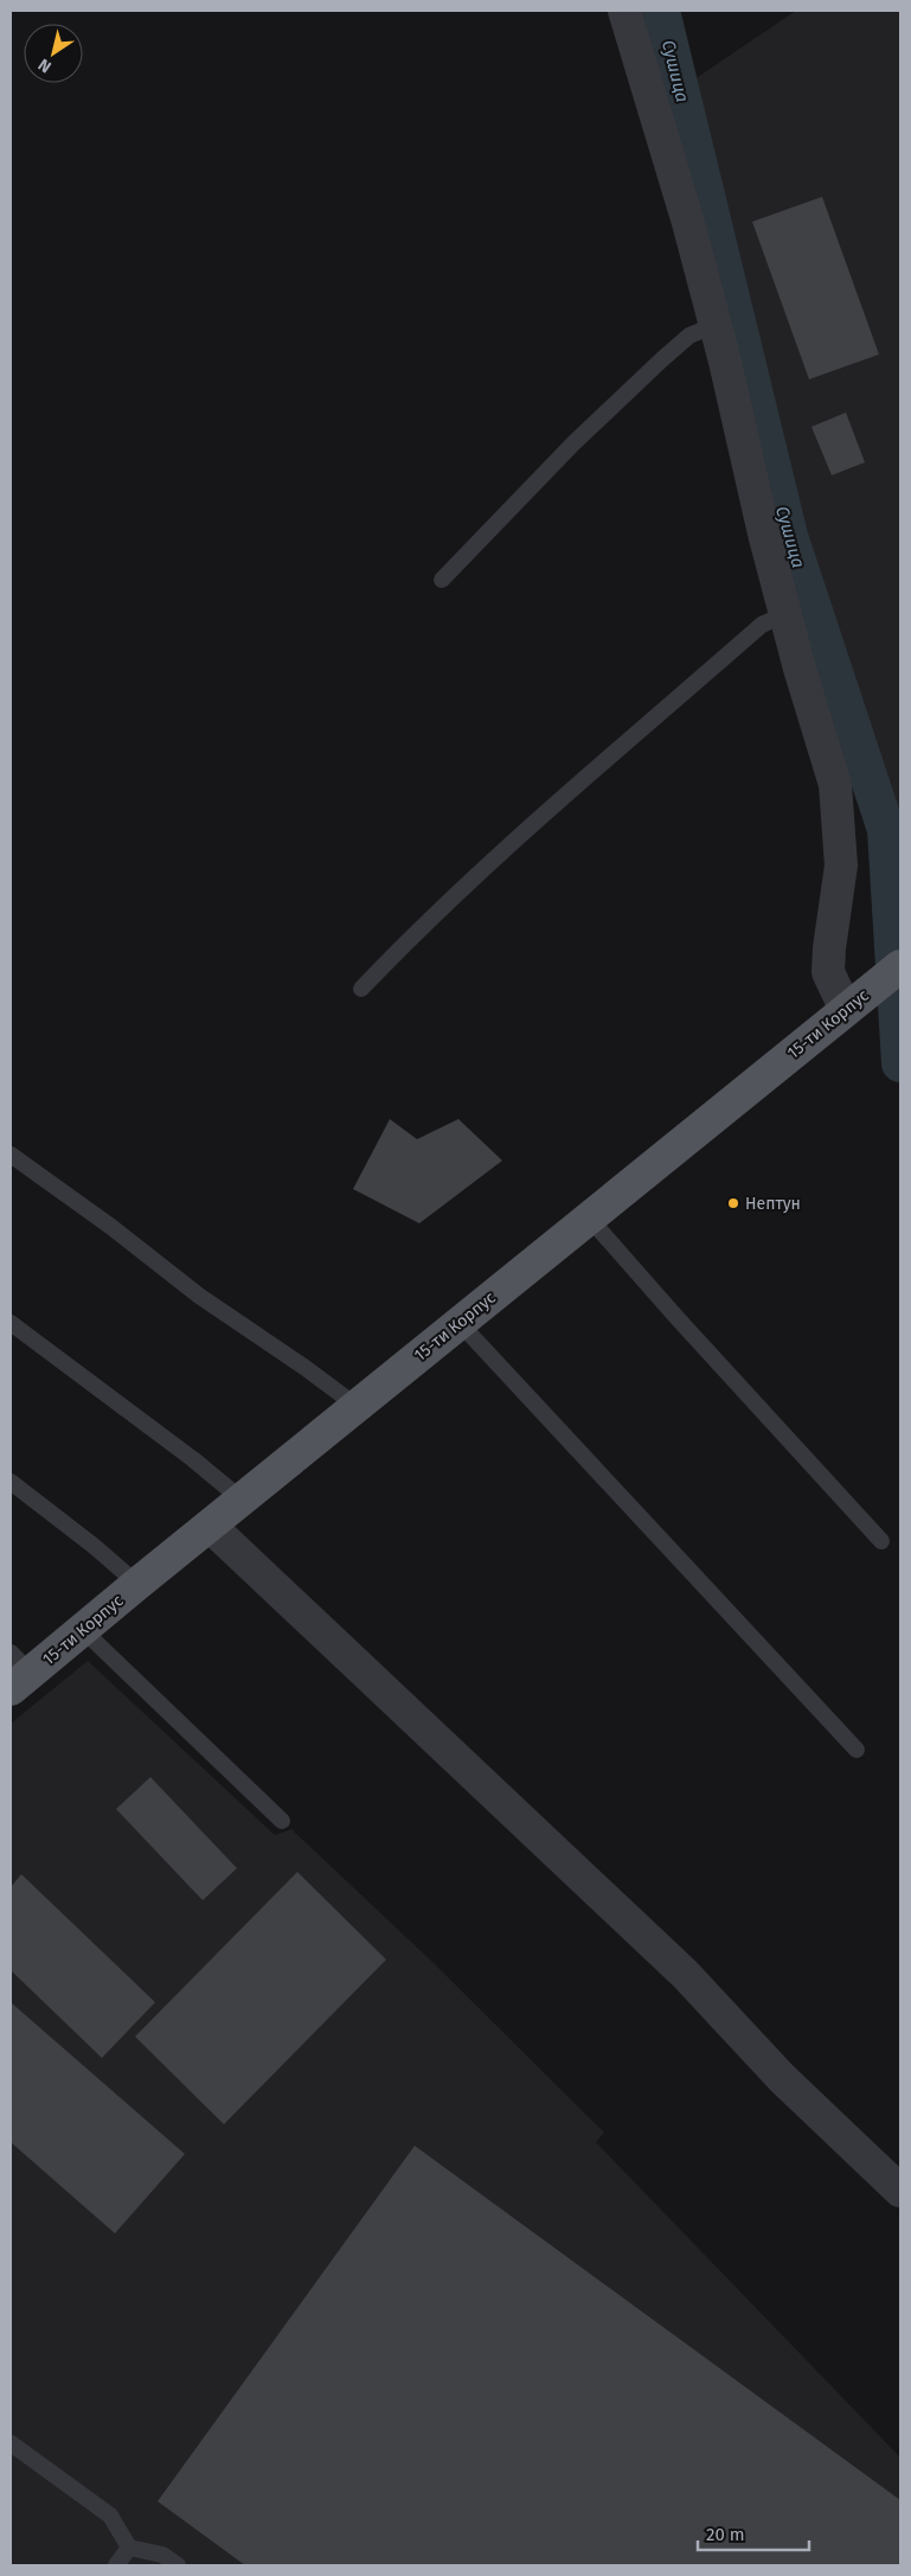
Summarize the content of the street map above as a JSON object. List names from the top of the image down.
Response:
{
  "streets": {
    "main road": ["15-ти Корпус"]
  },
  "water": ["Сушица"],
  "places": ["Нептун"],
  "scale_bar": "20 m",
  "north": "bottom left"
}
